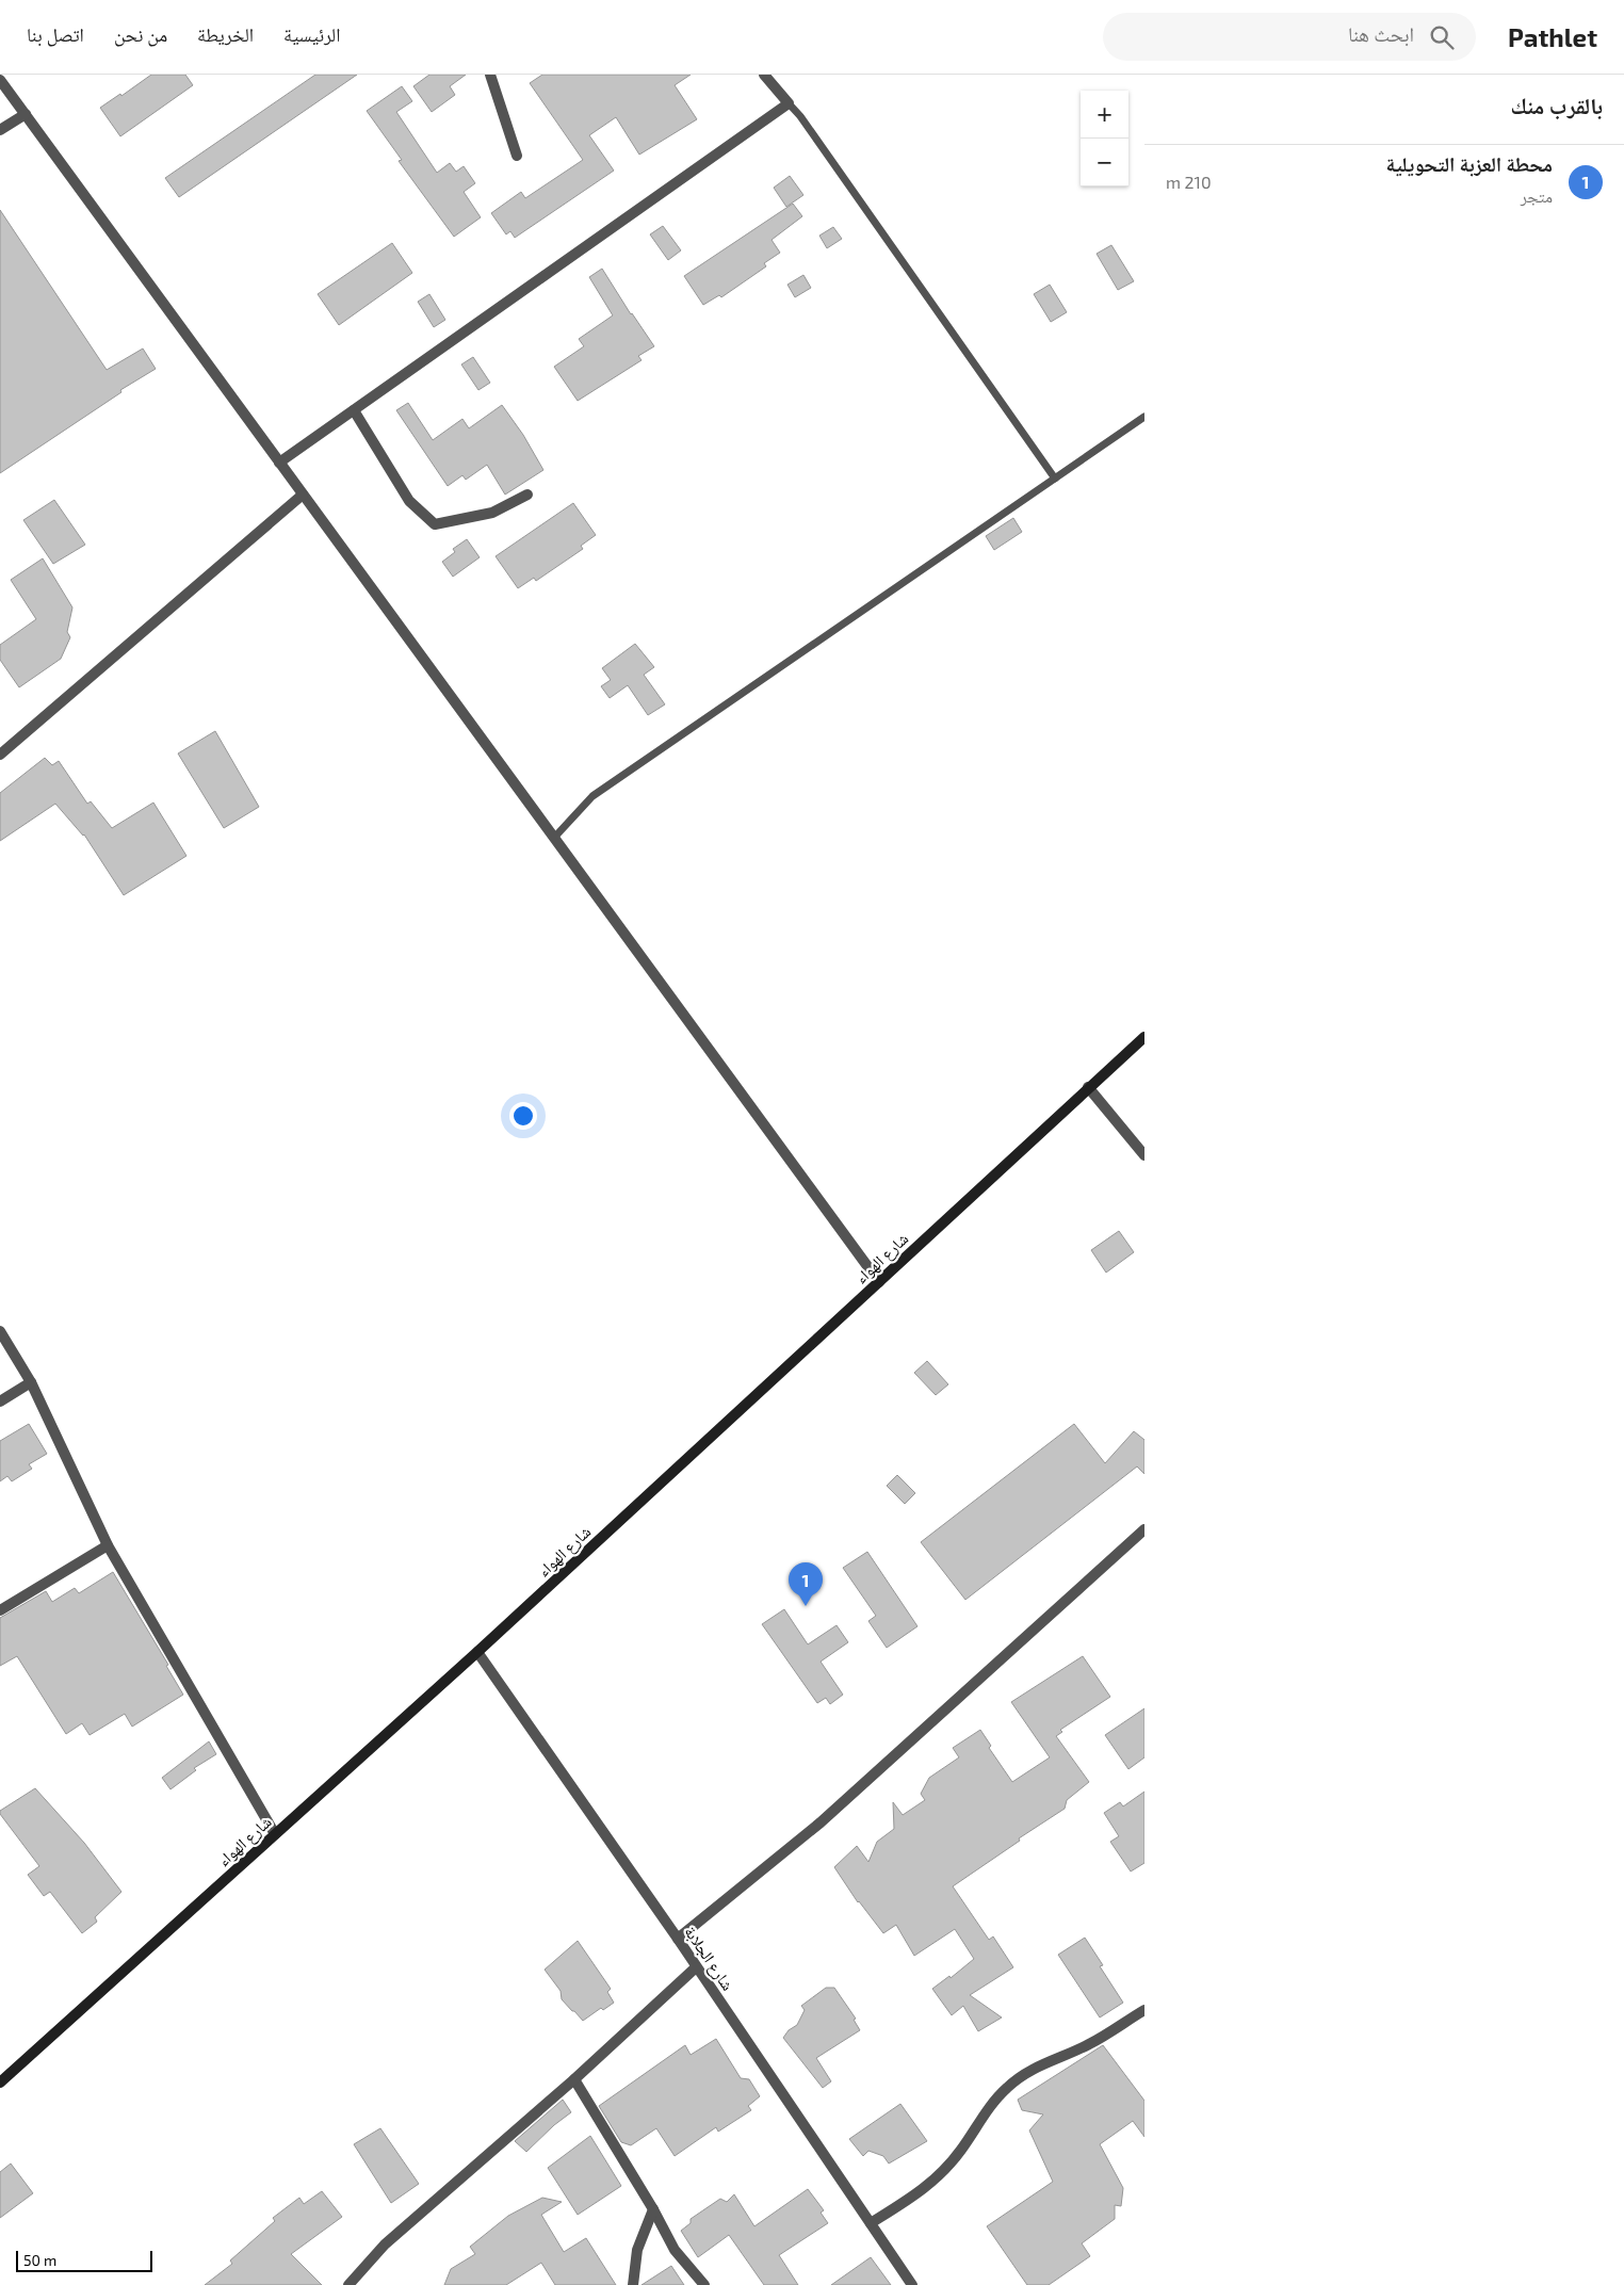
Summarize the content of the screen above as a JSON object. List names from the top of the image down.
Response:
{
  "streets": {
    "street": ["شارع الهواء", "شارع الجلابة"]
  },
  "crossings": [
    ["شارع الهواء", "شارع الجلابة"]
  ],
  "scale_bar": "50 m",
  "page": {
    "header": "Pathlet",
    "search": "ابحث هنا",
    "nav": [
      "الرئيسية",
      "الخريطة",
      "من نحن",
      "اتصل بنا"
    ],
    "heading": "بالقرب منك",
    "map_buttons": ["+", "−"],
    "list": [
      {
        "mark": "1",
        "name": "محطة العزبة التحويلية",
        "note": "متجر",
        "value": "210 m"
      }
    ],
    "pins": "1",
    "scale": "50 m"
  }
}
